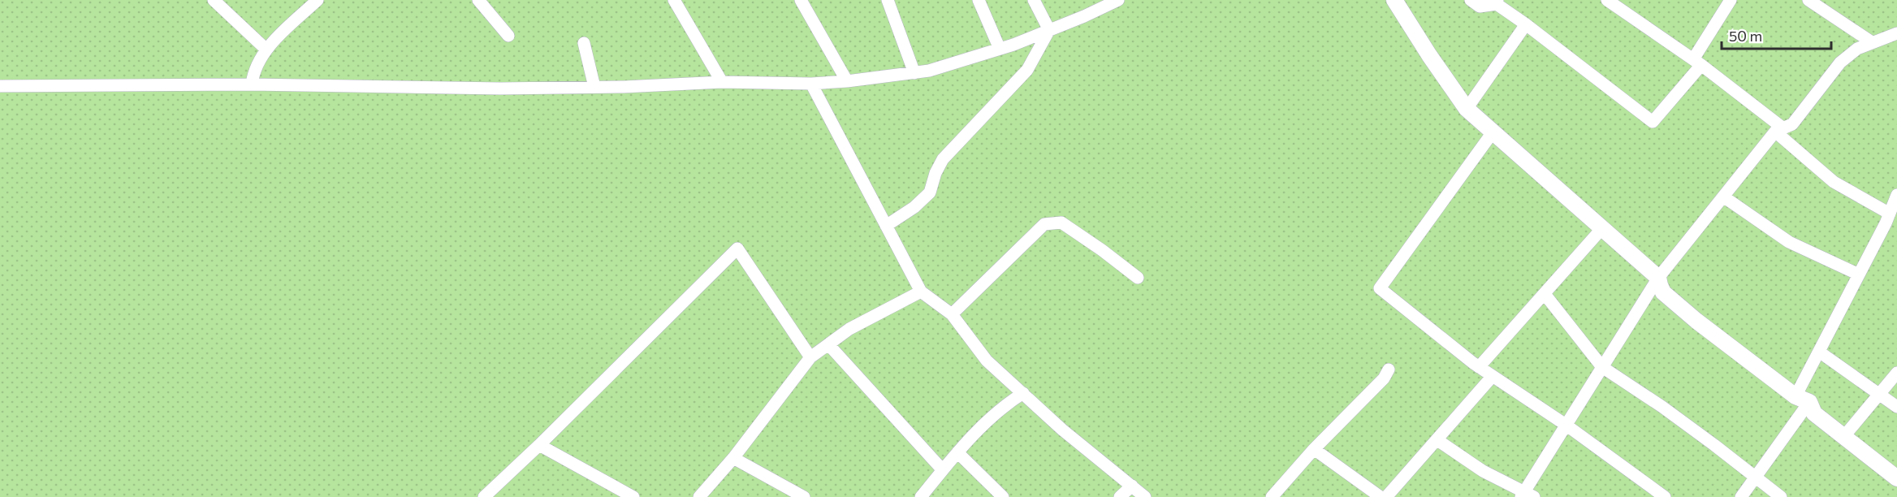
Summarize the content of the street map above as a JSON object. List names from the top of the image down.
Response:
{
  "scale_bar": "50 m"
}
